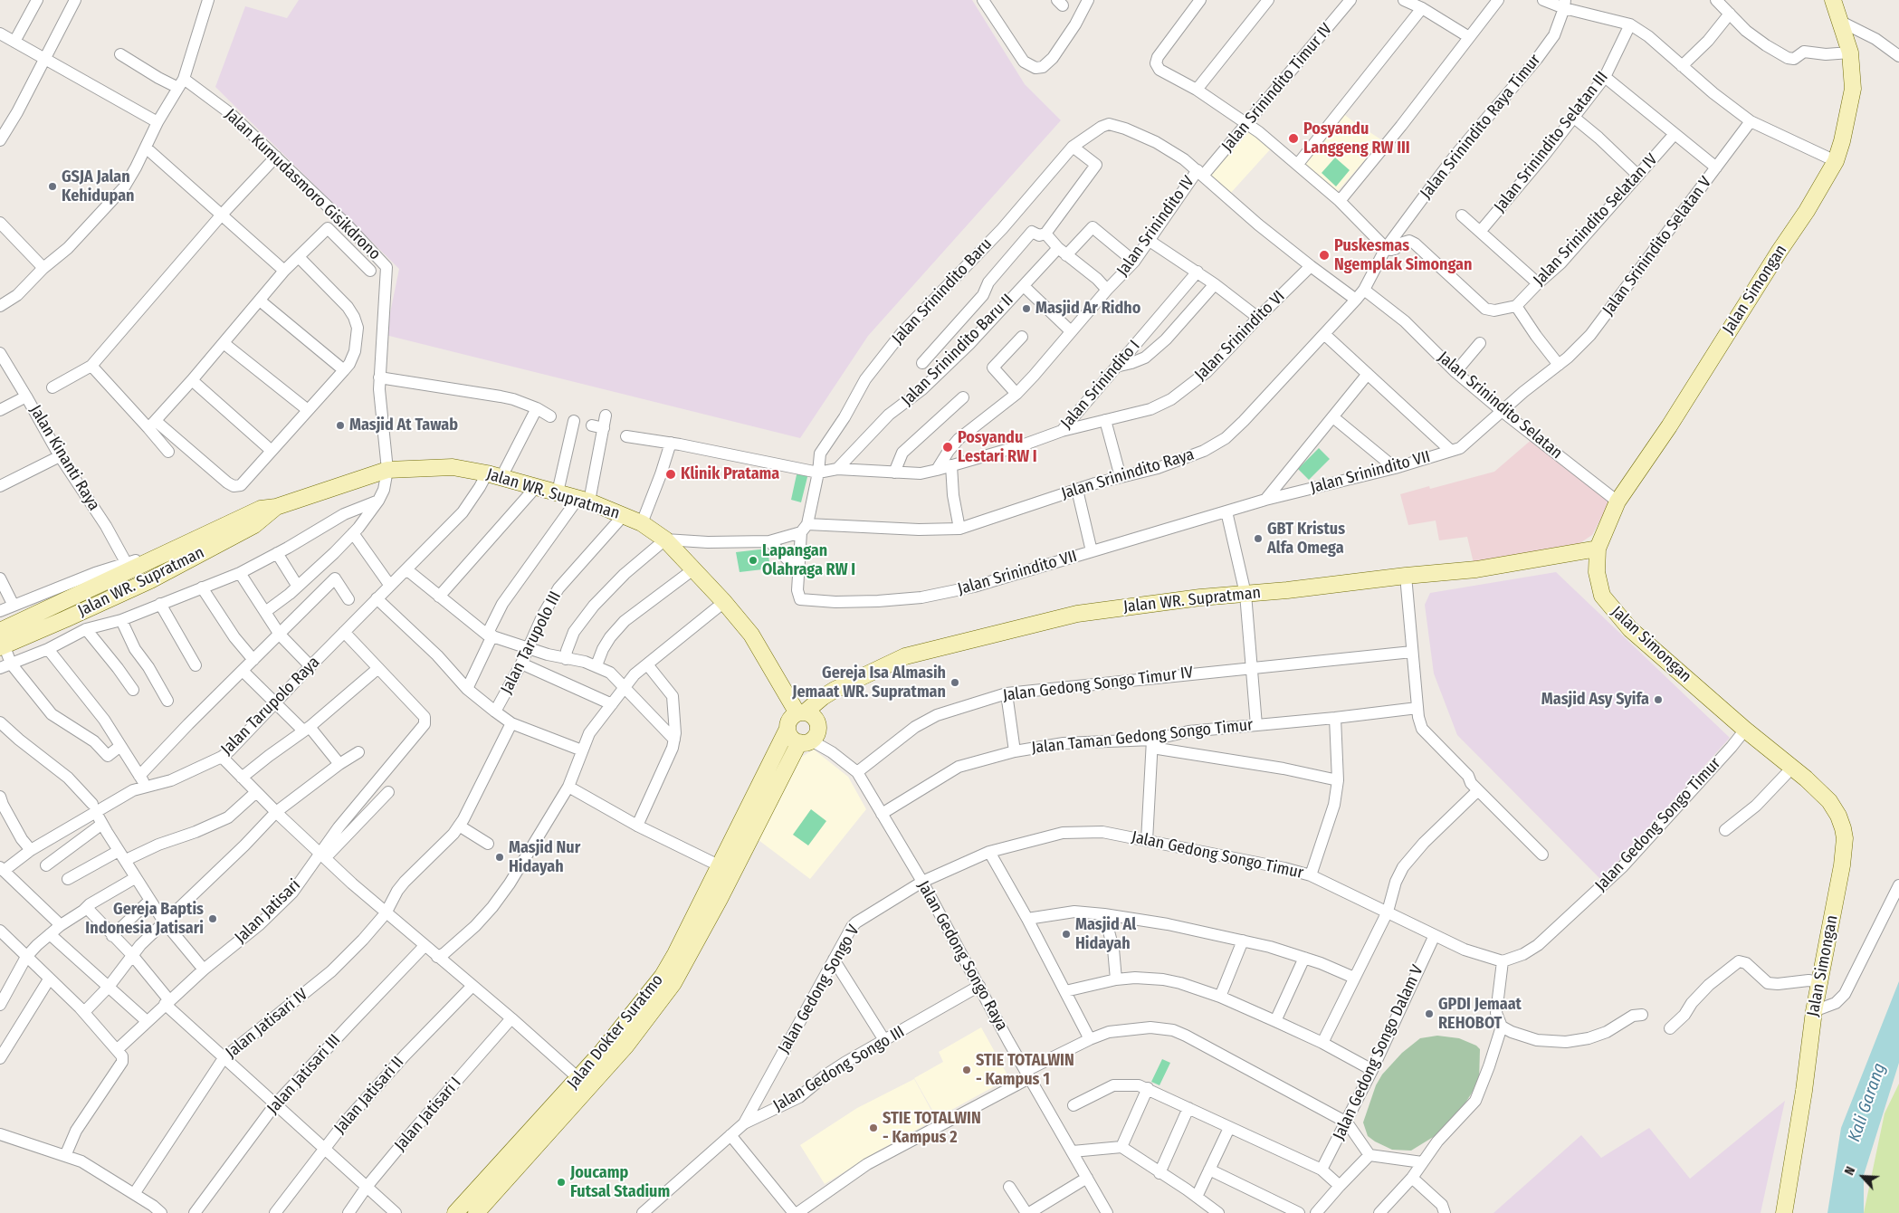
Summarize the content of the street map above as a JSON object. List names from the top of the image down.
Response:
{
  "streets": {
    "main road": ["Jalan Simongan", "Jalan WR. Supratman", "Jalan Dokter Suratmo"],
    "street": [
      "Jalan Srinindito Timur IV",
      "Jalan Srinindito Raya Timur",
      "Jalan Srinindito Selatan III",
      "Jalan Kumudasmoro Gisikdrono",
      "Jalan Srinindito Selatan IV",
      "Jalan Srinindito IV",
      "Jalan Srinindito Selatan V",
      "Jalan Srinindito Baru",
      "Jalan Srinindito VI",
      "Jalan Srinindito Baru II",
      "Jalan Srinindito I",
      "Jalan Srinindito Selatan",
      "Jalan Kinanti Raya",
      "Jalan Srinindito VII",
      "Jalan Srinindito Raya",
      "Jalan Tarupolo III",
      "Jalan Gedong Songo Timur IV",
      "Jalan Tarupolo Raya",
      "Jalan Taman Gedong Songo Timur",
      "Jalan Gedong Songo Timur",
      "Jalan Jatisari",
      "Jalan Gedong Songo Raya",
      "Jalan Gedong Songo V",
      "Jalan Jatisari IV",
      "Jalan Gedong Songo Dalam V",
      "Jalan Gedong Songo III",
      "Jalan Jatisari III",
      "Jalan Jatisari II",
      "Jalan Jatisari I"
    ]
  },
  "crossings": [
    ["Jalan Srinindito Timur IV", "Jalan Srinindito IV"],
    ["Jalan Srinindito Timur IV", "Jalan Srinindito Baru"],
    ["Jalan Srinindito Raya Timur", "Jalan Srinindito Raya"],
    ["Jalan Kumudasmoro Gisikdrono", "Jalan WR. Supratman"],
    ["Jalan Srinindito IV", "Jalan Srinindito Baru"],
    ["Jalan Srinindito IV", "Jalan Srinindito VI"],
    ["Jalan Srinindito IV", "Jalan Srinindito Baru II"],
    ["Jalan Srinindito IV", "Jalan Srinindito I"],
    ["Jalan Srinindito IV", "Jalan Srinindito Raya"],
    ["Jalan Srinindito Selatan V", "Jalan Srinindito Selatan"],
    ["Jalan Srinindito Selatan V", "Jalan Srinindito VII"],
    ["Jalan Simongan", "Jalan Srinindito Selatan"],
    ["Jalan Simongan", "Jalan WR. Supratman"],
    ["Jalan Simongan", "Jalan Gedong Songo Timur"],
    ["Jalan Srinindito Baru", "Jalan Srinindito I"],
    ["Jalan Srinindito Baru", "Jalan Srinindito VII"],
    ["Jalan Srinindito Baru", "Jalan Srinindito Raya"],
    ["Jalan Srinindito VI", "Jalan Srinindito I"],
    ["Jalan Srinindito Baru II", "Jalan Srinindito I"],
    ["Jalan Srinindito Selatan", "Jalan Srinindito VII"],
    ["Jalan Srinindito Selatan", "Jalan Srinindito Raya"],
    ["Jalan Srinindito Raya", "Jalan WR. Supratman"],
    ["Jalan WR. Supratman", "Jalan Tarupolo III"],
    ["Jalan WR. Supratman", "Jalan Tarupolo Raya"],
    ["Jalan WR. Supratman", "Jalan Gedong Songo Raya"],
    ["Jalan WR. Supratman", "Jalan Dokter Suratmo"],
    ["Jalan Gedong Songo Timur IV", "Jalan Gedong Songo Raya"],
    ["Jalan Taman Gedong Songo Timur", "Jalan Gedong Songo Raya"],
    ["Jalan Gedong Songo Timur", "Jalan Gedong Songo Raya"],
    ["Jalan Gedong Songo Timur", "Jalan Gedong Songo V"],
    ["Jalan Gedong Songo Timur", "Jalan Gedong Songo Dalam V"],
    ["Jalan Gedong Songo Raya", "Jalan Gedong Songo V"],
    ["Jalan Gedong Songo Raya", "Jalan Dokter Suratmo"],
    ["Jalan Gedong Songo Raya", "Jalan Gedong Songo III"],
    ["Jalan Gedong Songo V", "Jalan Gedong Songo III"]
  ],
  "water": ["Kali Garang"],
  "places": [
    "Posyandu Langgeng RW III",
    "GSJA Jalan Kehidupan",
    "Puskesmas Ngemplak Simongan",
    "Masjid Ar Ridho",
    "Masjid At Tawab",
    "Posyandu Lestari RW I",
    "Klinik Pratama",
    "GBT Kristus Alfa Omega",
    "Lapangan Olahraga RW I",
    "Gereja Isa Almasih Jemaat WR. Supratman",
    "Masjid Asy Syifa",
    "Masjid Nur Hidayah",
    "Gereja Baptis Indonesia Jatisari",
    "Masjid Al Hidayah",
    "GPDI Jemaat REHOBOT",
    "STIE TOTALWIN - Kampus 1",
    "STIE TOTALWIN - Kampus 2",
    "Joucamp Futsal Stadium"
  ],
  "north": "top left"
}
